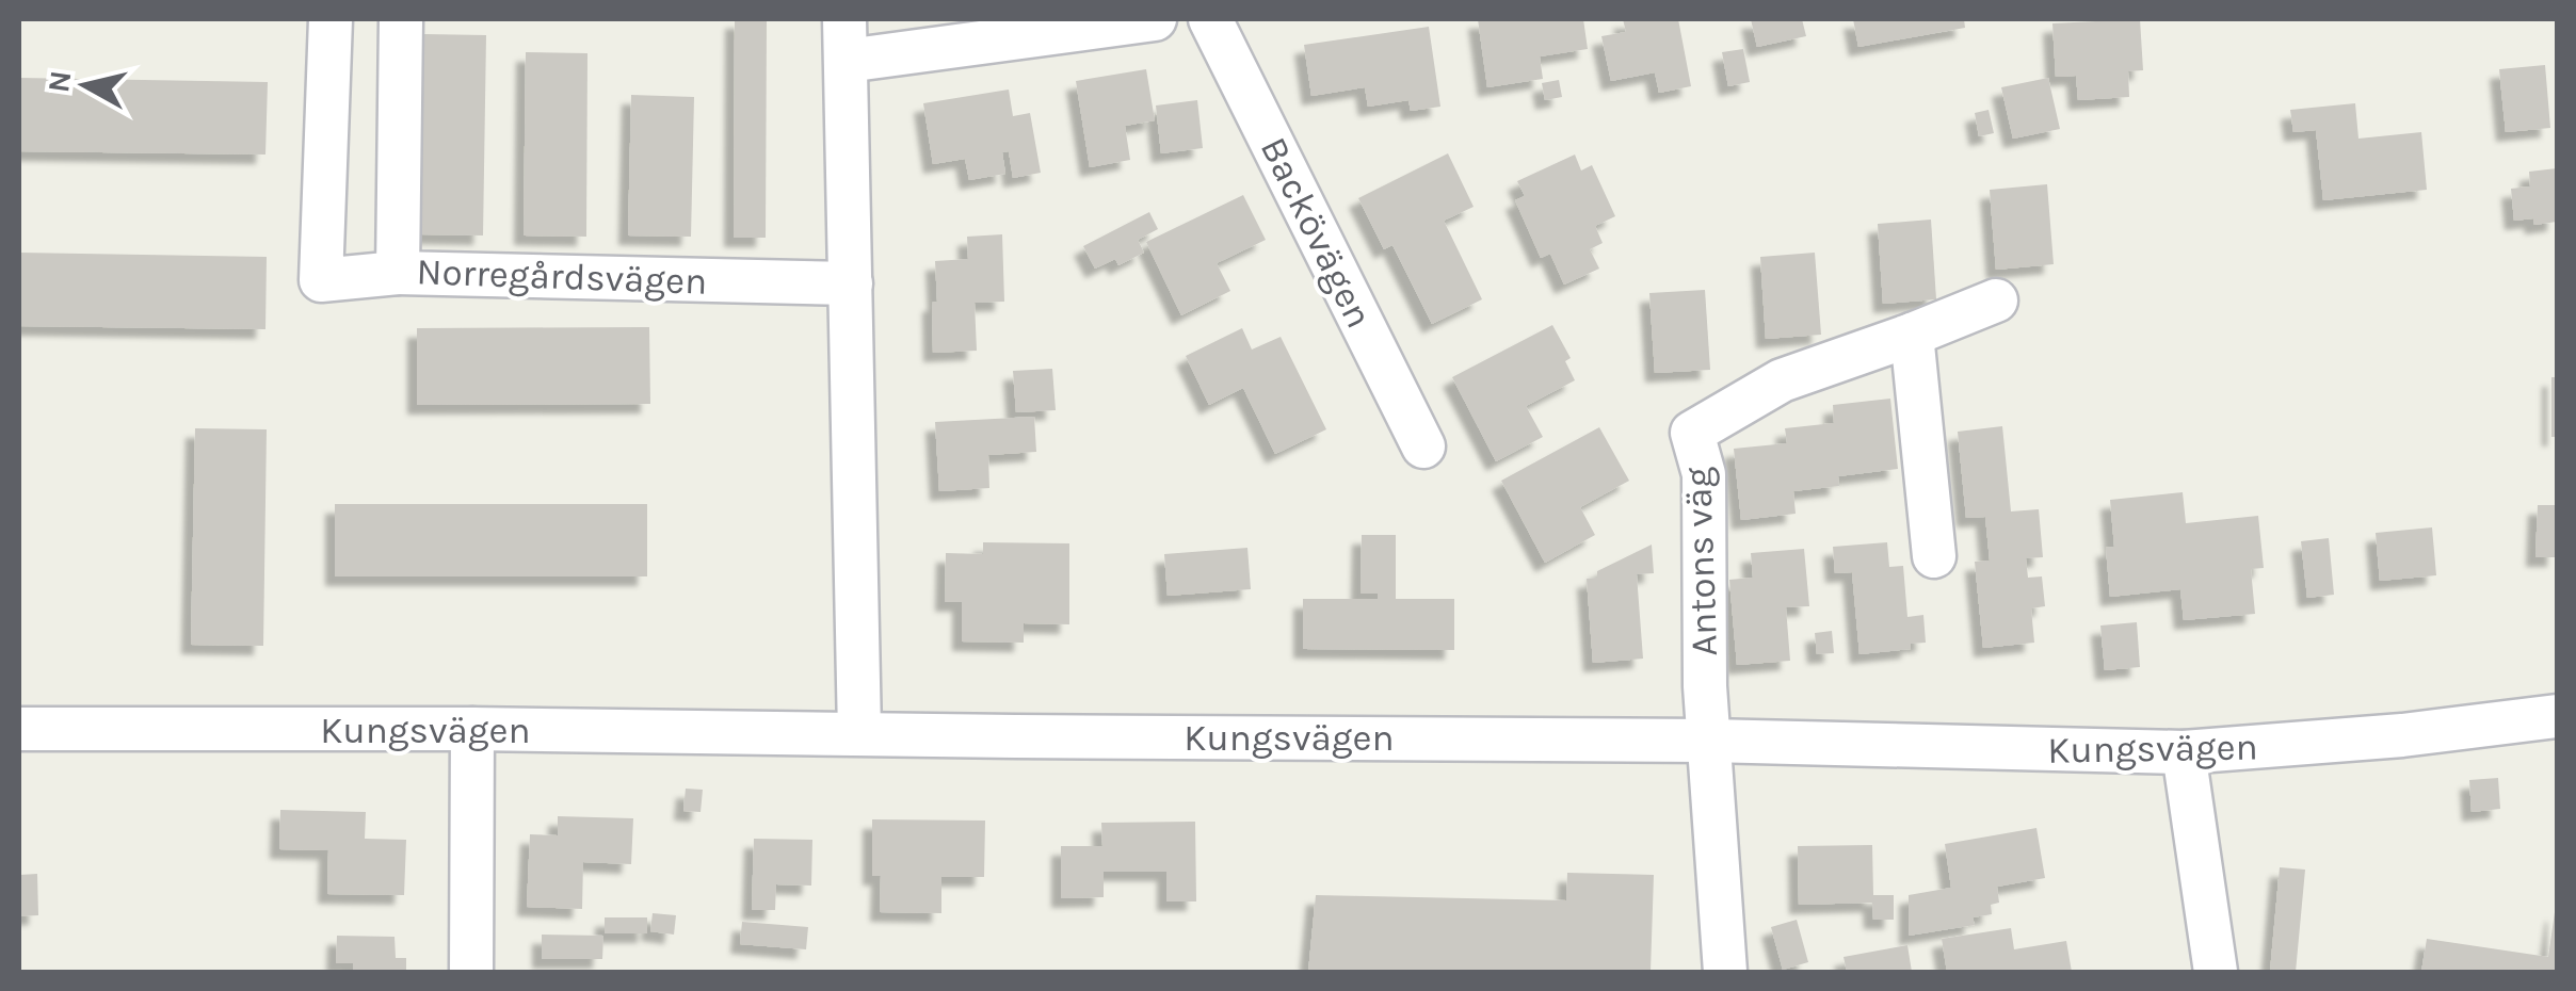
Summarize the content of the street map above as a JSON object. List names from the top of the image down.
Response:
{
  "streets": {
    "street": [
      "Backövägen",
      "Norregårdsvägen",
      "Antons väg",
      "Kungsvägen"
    ]
  },
  "crossings": [
    ["Antons väg", "Kungsvägen"]
  ],
  "north": "left"
}
